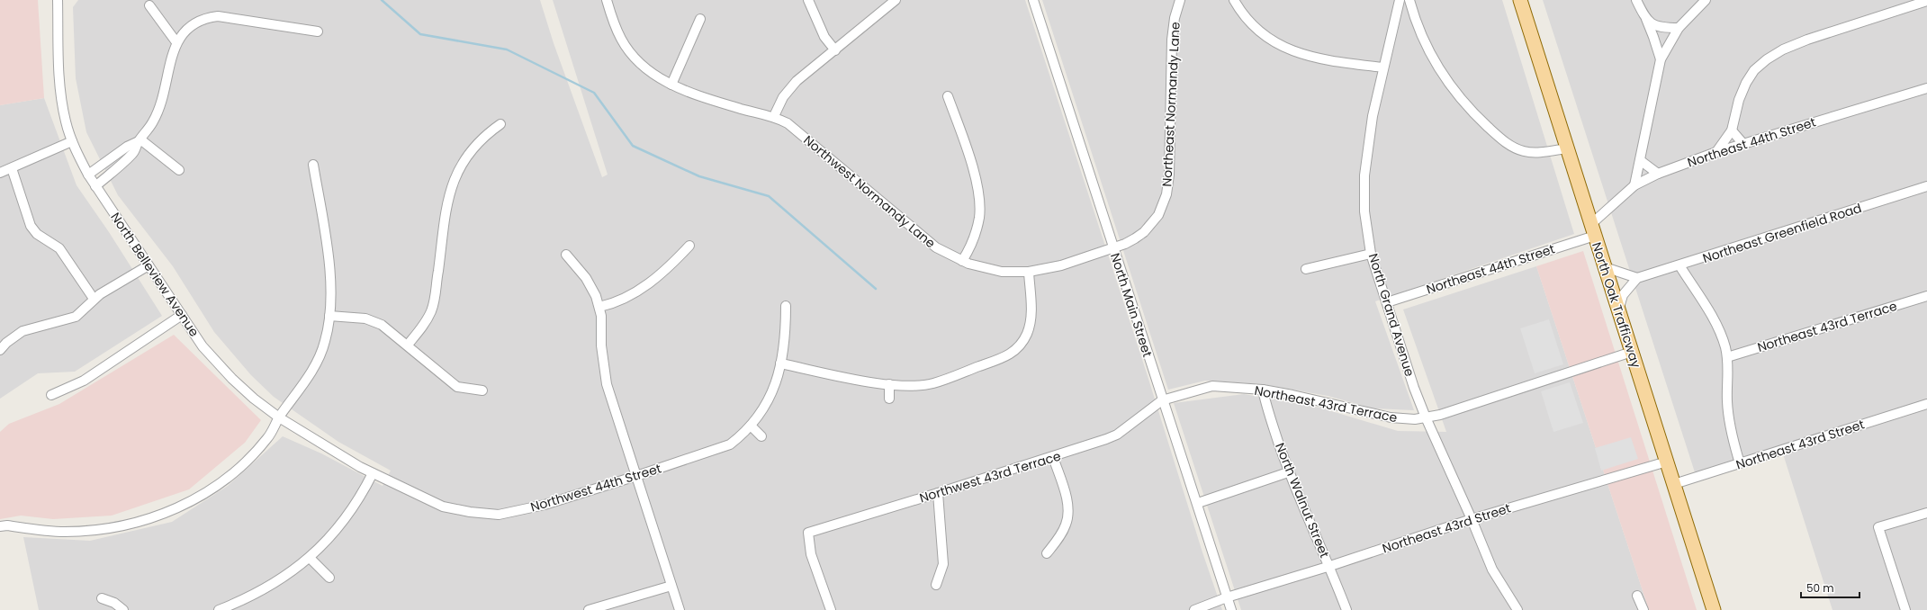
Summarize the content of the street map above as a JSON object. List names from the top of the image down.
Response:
{
  "streets": {
    "main road": ["North Oak Trafficway"],
    "street": [
      "Northeast Normandy Lane",
      "Northeast 44th Street",
      "Northwest Normandy Lane",
      "Northeast Greenfield Road",
      "North Belleview Avenue",
      "North Main Street",
      "North Grand Avenue",
      "Northeast 43rd Terrace",
      "Northeast 43rd Street",
      "Northwest 43rd Terrace",
      "Northwest 44th Street",
      "North Walnut Street"
    ]
  },
  "crossings": [
    ["Northeast Normandy Lane", "Northwest Normandy Lane"],
    ["Northeast Normandy Lane", "North Main Street"],
    ["Northeast 44th Street", "North Oak Trafficway"],
    ["Northeast 44th Street", "North Grand Avenue"],
    ["Northwest Normandy Lane", "North Main Street"],
    ["North Belleview Avenue", "Northwest 44th Street"],
    ["North Main Street", "Northeast 43rd Terrace"],
    ["North Main Street", "Northeast 43rd Street"],
    ["North Main Street", "Northwest 43rd Terrace"],
    ["North Oak Trafficway", "Northeast 43rd Terrace"],
    ["North Oak Trafficway", "Northeast 43rd Street"],
    ["North Grand Avenue", "Northeast 43rd Terrace"],
    ["North Grand Avenue", "Northeast 43rd Street"],
    ["Northeast 43rd Terrace", "Northwest 43rd Terrace"],
    ["Northeast 43rd Terrace", "North Walnut Street"],
    ["Northeast 43rd Street", "North Walnut Street"]
  ],
  "scale_bar": "50 m"
}
